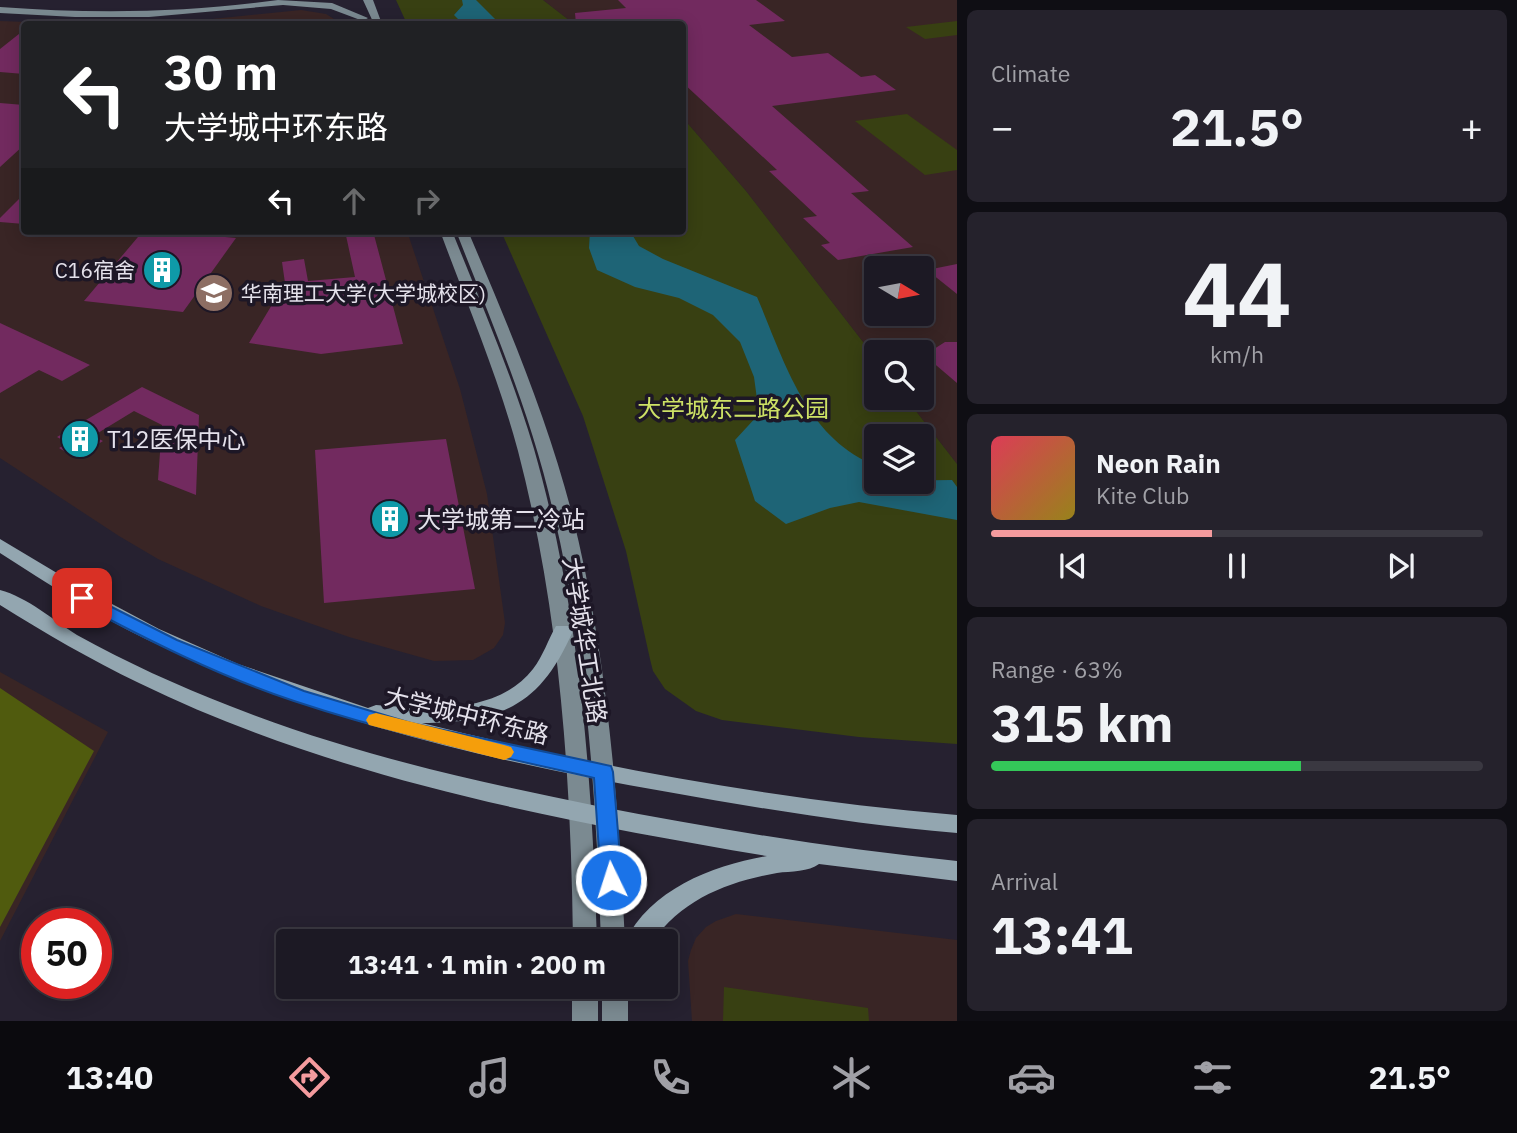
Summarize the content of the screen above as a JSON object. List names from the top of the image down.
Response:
{
  "streets": {
    "main road": ["大学城华工北路", "大学城中环东路"]
  },
  "crossings": [
    ["大学城华工北路", "大学城中环东路"]
  ],
  "parks": ["大学城东二路公园"],
  "places": {
    "building": ["C16宿舍", "T12医保中心", "大学城第二冷站"],
    "school or university": ["华南理工大学(大学城校区)"]
  },
  "north": "right",
  "page": {
    "tile": [
      "Climate",
      ["44", "km/h"],
      ["Range · 63%", "315 km"],
      ["Arrival", "13:41"]
    ],
    "turn": ["30 m", "大学城中环东路"],
    "heat": ["−", "21.5°", "+"],
    "song": ["Neon Rain", "Kite Club"],
    "limit": "50",
    "trip": "13:41 · 1 min · 200 m",
    "tabs": ["13:40", "21.5°"]
  }
}
